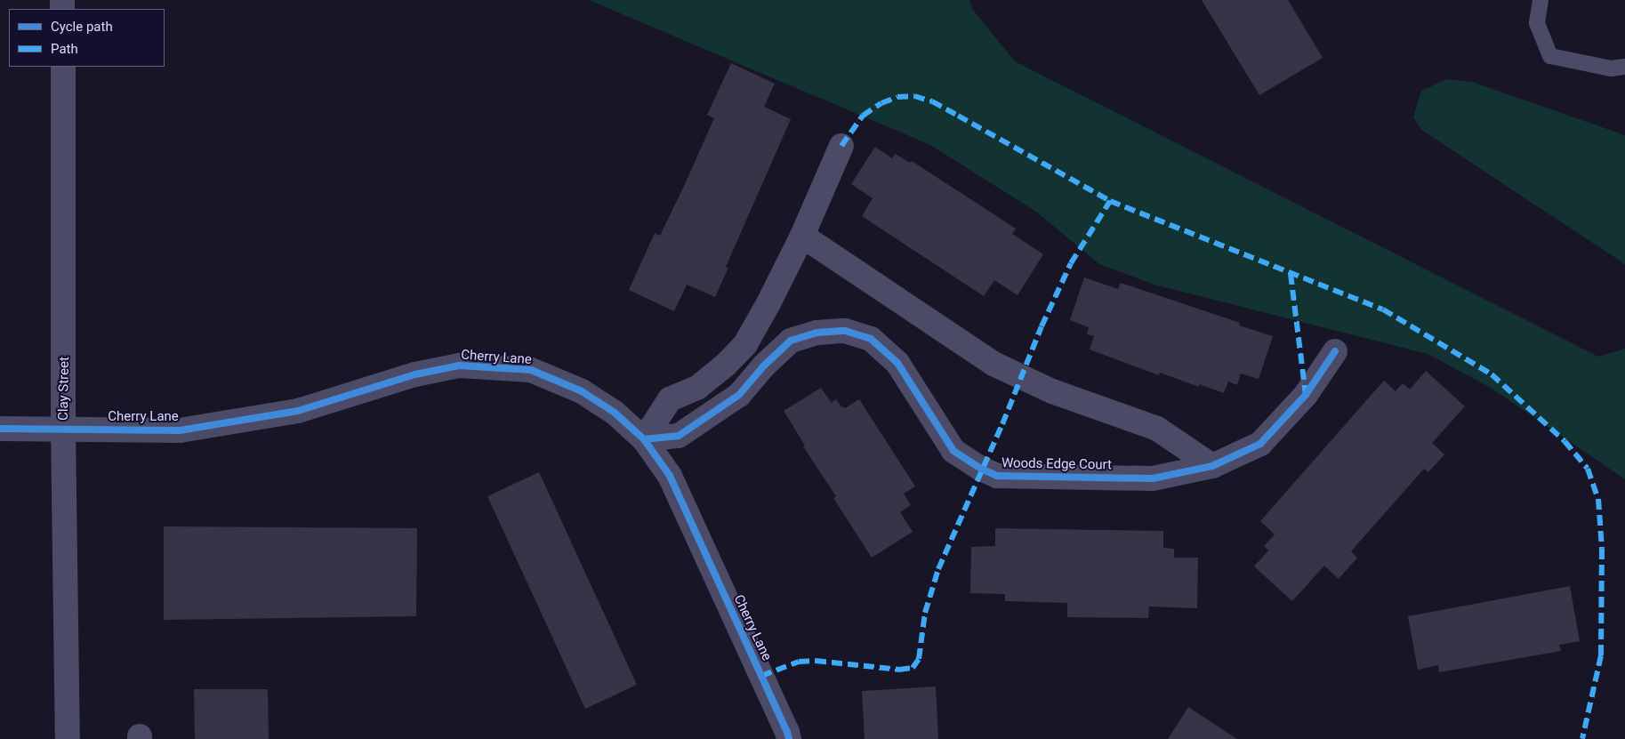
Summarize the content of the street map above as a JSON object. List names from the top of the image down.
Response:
{
  "streets": {
    "street": ["Cherry Lane", "Clay Street", "Woods Edge Court"]
  },
  "crossings": [
    ["Cherry Lane", "Clay Street"],
    ["Cherry Lane", "Woods Edge Court"]
  ],
  "legend": ["Cycle path", "Path"]
}
